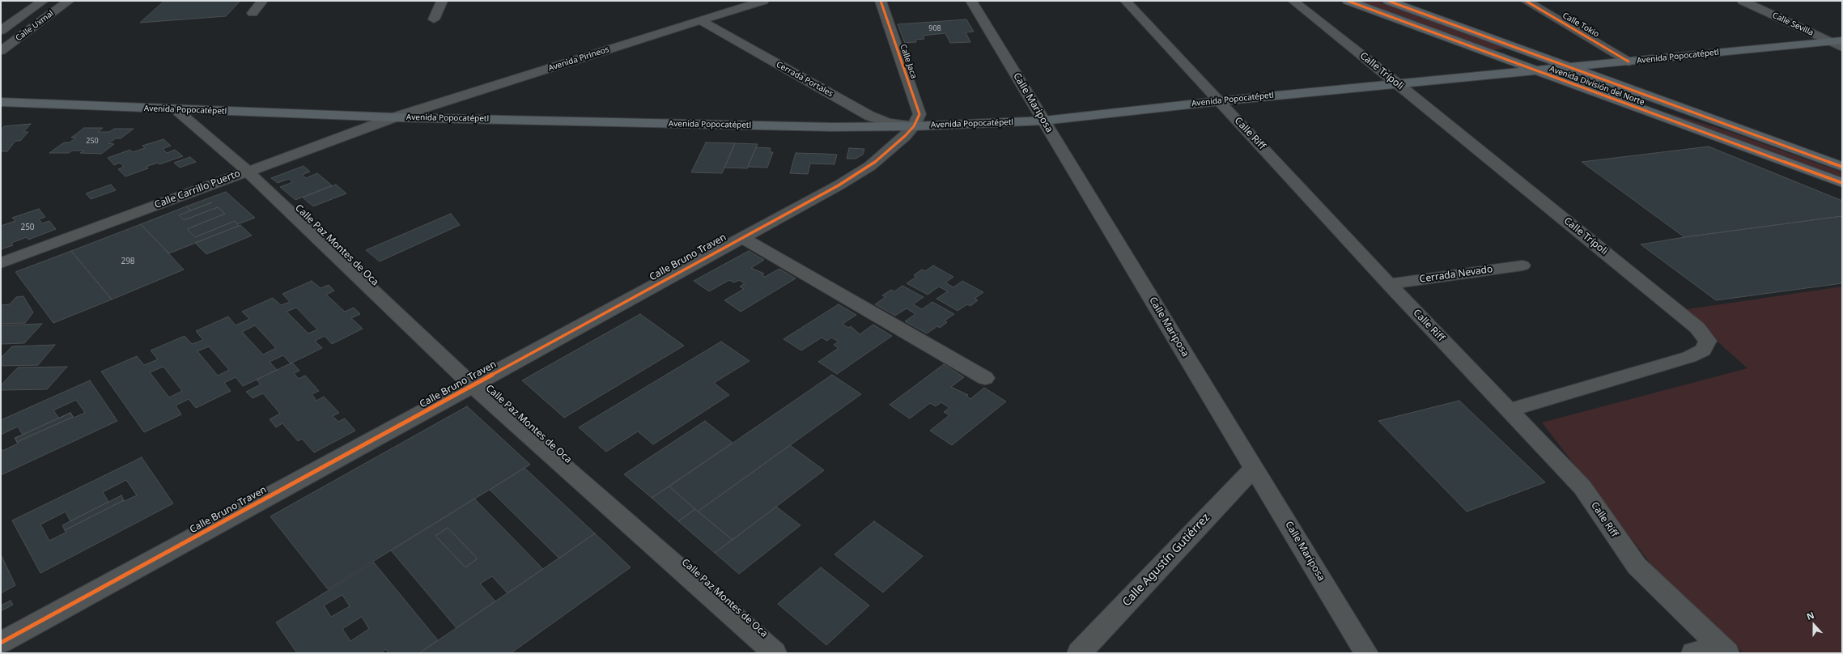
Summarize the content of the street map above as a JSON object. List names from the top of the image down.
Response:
{
  "streets": {
    "main road": ["Avenida Popocatépetl", "Avenida División del Norte"],
    "street": [
      "Calle Sevilla",
      "Calle Tokio",
      "Calle Uxmal",
      "Avenida Pirineos",
      "Calle Jaca",
      "Calle Trípoli",
      "Cerrada Portales",
      "Calle Mariposa",
      "Calle Riff",
      "Calle Carrillo Puerto",
      "Calle Paz Montes de Oca",
      "Calle Bruno Traven",
      "Cerrada Nevado",
      "Calle Agustín Gutiérrez"
    ]
  },
  "crossings": [
    ["Calle Sevilla", "Avenida Popocatépetl"],
    ["Calle Tokio", "Avenida Popocatépetl"],
    ["Avenida Popocatépetl", "Avenida Pirineos"],
    ["Avenida Popocatépetl", "Calle Jaca"],
    ["Avenida Popocatépetl", "Calle Trípoli"],
    ["Avenida Popocatépetl", "Cerrada Portales"],
    ["Avenida Popocatépetl", "Avenida División del Norte"],
    ["Avenida Popocatépetl", "Calle Mariposa"],
    ["Avenida Popocatépetl", "Calle Riff"],
    ["Avenida Popocatépetl", "Calle Carrillo Puerto"],
    ["Avenida Popocatépetl", "Calle Paz Montes de Oca"],
    ["Avenida Popocatépetl", "Calle Bruno Traven"],
    ["Avenida Pirineos", "Cerrada Portales"],
    ["Avenida Pirineos", "Calle Carrillo Puerto"],
    ["Calle Jaca", "Cerrada Portales"],
    ["Calle Jaca", "Calle Bruno Traven"],
    ["Calle Trípoli", "Calle Riff"],
    ["Cerrada Portales", "Calle Bruno Traven"],
    ["Calle Mariposa", "Calle Agustín Gutiérrez"],
    ["Calle Riff", "Cerrada Nevado"],
    ["Calle Carrillo Puerto", "Calle Paz Montes de Oca"],
    ["Calle Paz Montes de Oca", "Calle Bruno Traven"]
  ],
  "house_numbers": [
    "908",
    "250",
    "250",
    "298"
  ],
  "north": "top"
}
